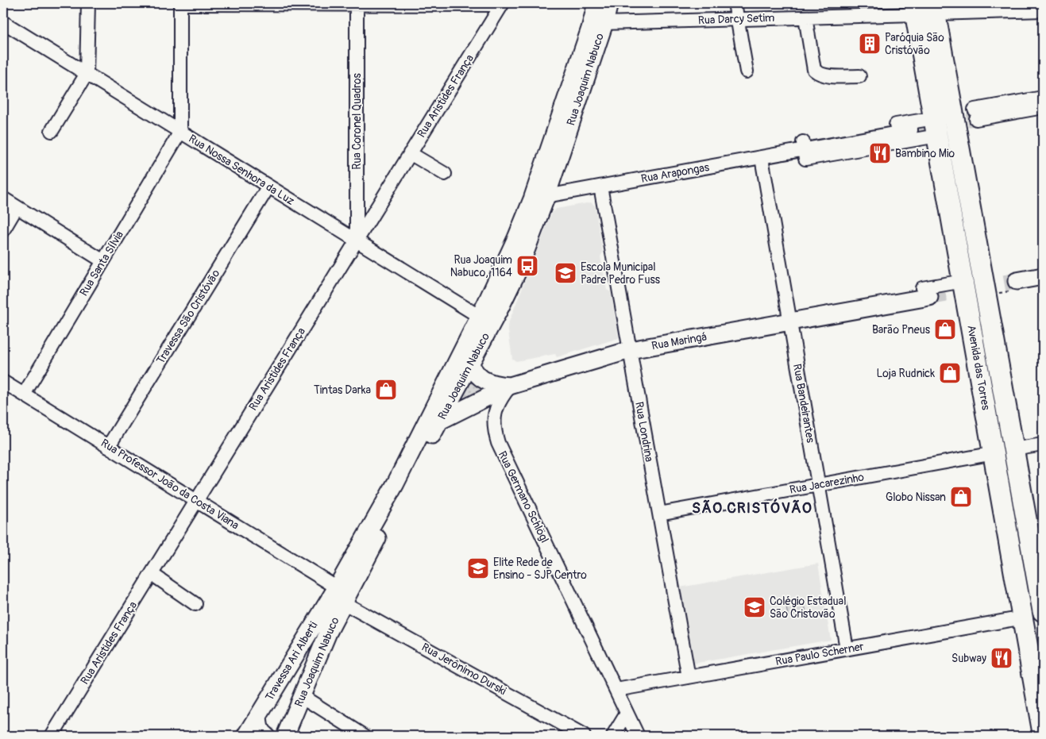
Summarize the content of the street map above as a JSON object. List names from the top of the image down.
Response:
{
  "streets": {
    "highway": ["Avenida das Torres"],
    "main road": ["Rua Joaquim Nabuco", "Rua Maringá", "Travessa Ari Alberti"],
    "street": [
      "Rua Darcy Setim",
      "Rua Aristides França",
      "Rua Coronel Quadros",
      "Rua Nossa Senhora da Luz",
      "Rua Arapongas",
      "Rua Santa Sílvia",
      "Travessa São Cristóvão",
      "Rua Bandeirantes",
      "Rua Londrina",
      "Rua Jacarezinho",
      "Rua Professor João da Costa Viana",
      "Rua Germano Schlögl",
      "Rua Paulo Scherner",
      "Rua Jerônimo Durski"
    ]
  },
  "crossings": [
    ["Rua Darcy Setim", "Rua Joaquim Nabuco"],
    ["Rua Darcy Setim", "Avenida das Torres"],
    ["Rua Joaquim Nabuco", "Rua Nossa Senhora da Luz"],
    ["Rua Joaquim Nabuco", "Rua Arapongas"],
    ["Rua Joaquim Nabuco", "Rua Maringá"],
    ["Rua Joaquim Nabuco", "Rua Professor João da Costa Viana"],
    ["Rua Joaquim Nabuco", "Travessa Ari Alberti"],
    ["Rua Joaquim Nabuco", "Rua Jerônimo Durski"],
    ["Rua Aristides França", "Rua Coronel Quadros"],
    ["Rua Aristides França", "Rua Nossa Senhora da Luz"],
    ["Rua Aristides França", "Rua Professor João da Costa Viana"],
    ["Rua Coronel Quadros", "Rua Nossa Senhora da Luz"],
    ["Rua Nossa Senhora da Luz", "Rua Santa Sílvia"],
    ["Rua Nossa Senhora da Luz", "Travessa São Cristóvão"],
    ["Rua Arapongas", "Rua Bandeirantes"],
    ["Rua Arapongas", "Rua Londrina"],
    ["Rua Santa Sílvia", "Rua Professor João da Costa Viana"],
    ["Travessa São Cristóvão", "Rua Professor João da Costa Viana"],
    ["Rua Maringá", "Rua Bandeirantes"],
    ["Rua Maringá", "Rua Londrina"],
    ["Rua Maringá", "Rua Germano Schlögl"],
    ["Avenida das Torres", "Rua Jacarezinho"],
    ["Avenida das Torres", "Rua Paulo Scherner"],
    ["Rua Bandeirantes", "Rua Jacarezinho"],
    ["Rua Bandeirantes", "Rua Paulo Scherner"],
    ["Rua Londrina", "Rua Jacarezinho"],
    ["Rua Londrina", "Rua Paulo Scherner"],
    ["Rua Professor João da Costa Viana", "Travessa Ari Alberti"],
    ["Rua Germano Schlögl", "Rua Paulo Scherner"]
  ],
  "districts": ["SÃO CRISTÓVÃO"],
  "places": {
    "building": ["Paróquia São Cristóvão"],
    "restaurant": ["Bambino Mio", "Subway"],
    "bus stop": ["Rua Joaquim Nabuco, 1164"],
    "school or university": ["Escola Municipal Padre Pedro Fuss", "Elite Rede de Ensino - SJP Centro", "Colégio Estadual São Cristovão"],
    "shop": [
      "Barão Pneus",
      "Loja Rudnick",
      "Tintas Darka",
      "Globo Nissan"
    ]
  }
}
